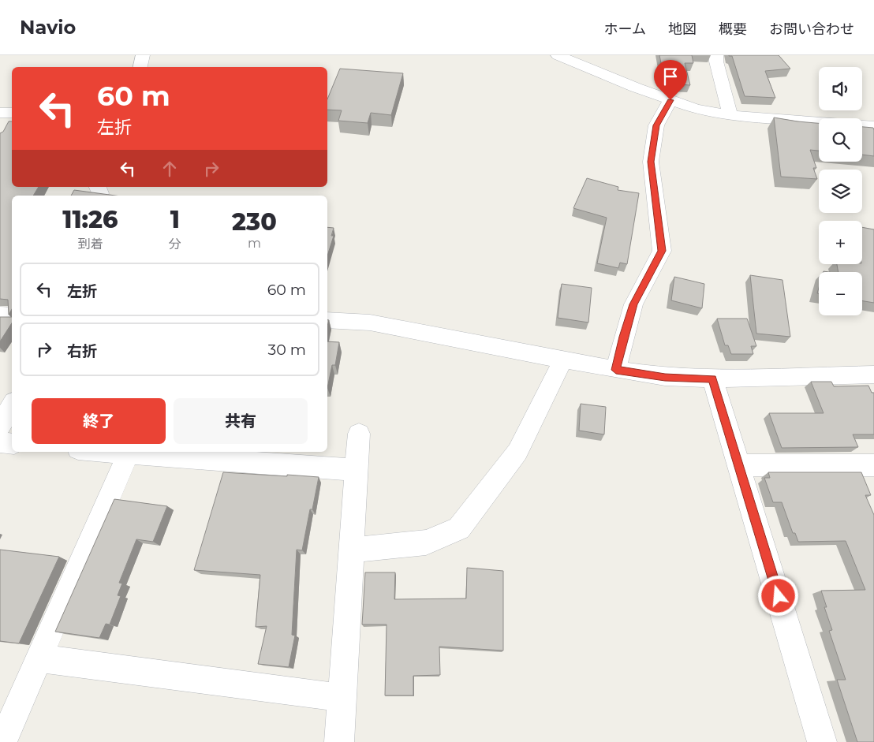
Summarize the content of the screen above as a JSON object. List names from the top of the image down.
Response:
{
  "page": {
    "header": "Navio",
    "nav": [
      "ホーム",
      "地図",
      "概要",
      "お問い合わせ"
    ],
    "map_buttons": ["+", "−"],
    "turn": ["60 m", "左折"],
    "eta": [
      "11:26",
      "到着",
      "1",
      "分",
      "230",
      "m"
    ],
    "list": [
      {
        "name": "左折",
        "value": "60 m"
      },
      {
        "name": "右折",
        "value": "30 m"
      }
    ],
    "buttons": ["終了", "共有"]
  }
}
